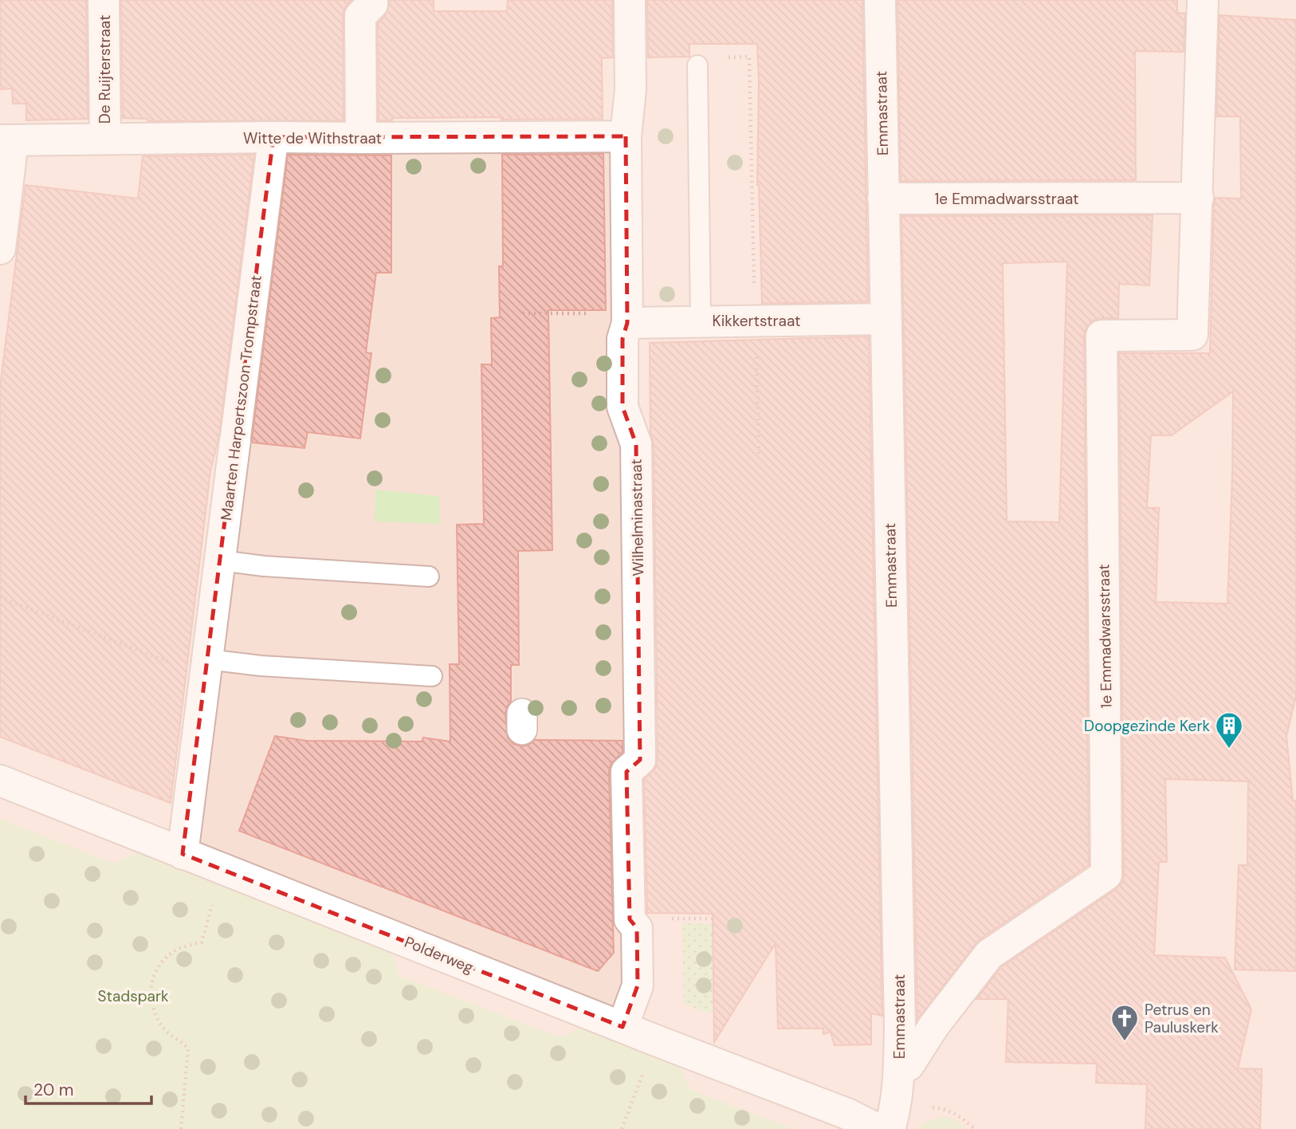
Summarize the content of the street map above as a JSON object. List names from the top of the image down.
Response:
{
  "streets": {
    "street": [
      "De Ruijterstraat",
      "Emmastraat",
      "Witte de Withstraat",
      "1e Emmadwarsstraat",
      "Kikkertstraat",
      "Maarten Harpertszoon Trompstraat",
      "Wilhelminastraat",
      "Polderweg"
    ]
  },
  "crossings": [
    ["De Ruijterstraat", "Witte de Withstraat"],
    ["Emmastraat", "1e Emmadwarsstraat"],
    ["Emmastraat", "Kikkertstraat"],
    ["Witte de Withstraat", "Maarten Harpertszoon Trompstraat"],
    ["Witte de Withstraat", "Wilhelminastraat"],
    ["Kikkertstraat", "Wilhelminastraat"],
    ["Maarten Harpertszoon Trompstraat", "Polderweg"],
    ["Wilhelminastraat", "Polderweg"]
  ],
  "parks": ["Stadspark"],
  "places": {
    "building": ["Doopgezinde Kerk"],
    "church": ["Petrus en Pauluskerk"]
  },
  "scale_bar": "20 m"
}
